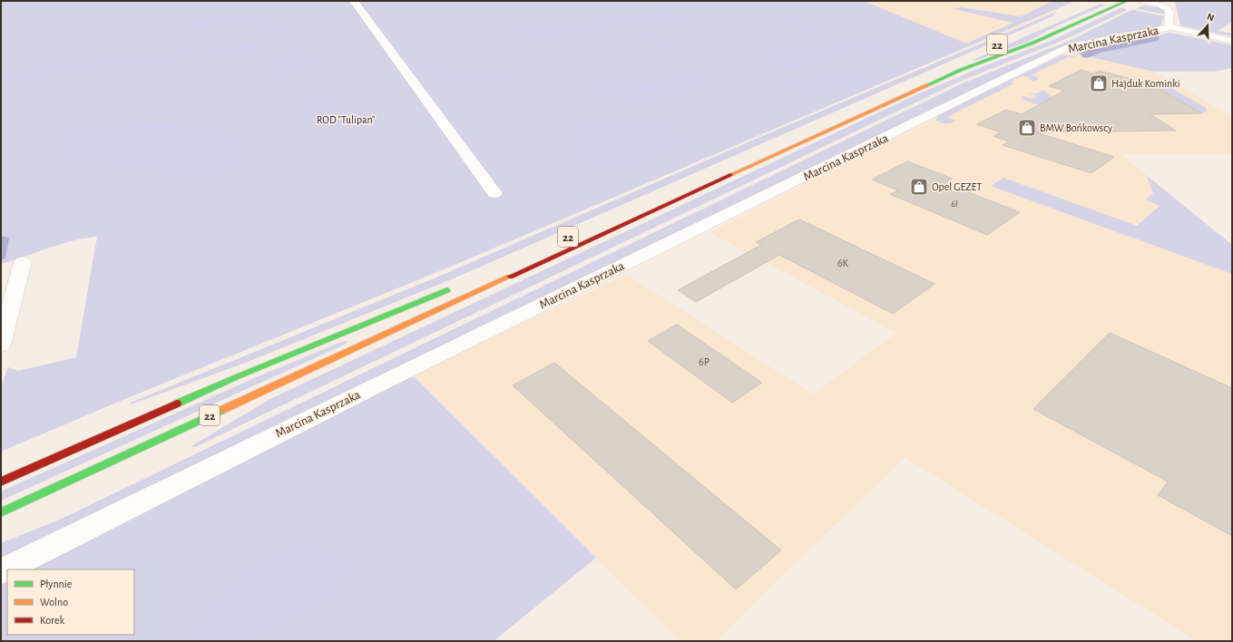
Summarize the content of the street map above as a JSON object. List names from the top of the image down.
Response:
{
  "streets": {
    "main road": ["Marcina Kasprzaka", "22"]
  },
  "parks": ["ROD \"Tulipan\""],
  "places": {
    "shop": ["Hajduk Kominki", "BMW Bońkowscy", "Opel GEZET"]
  },
  "house_numbers": ["6I", "6K", "6P"],
  "legend": ["Płynnie", "Wolno", "Korek"],
  "north": "top"
}
